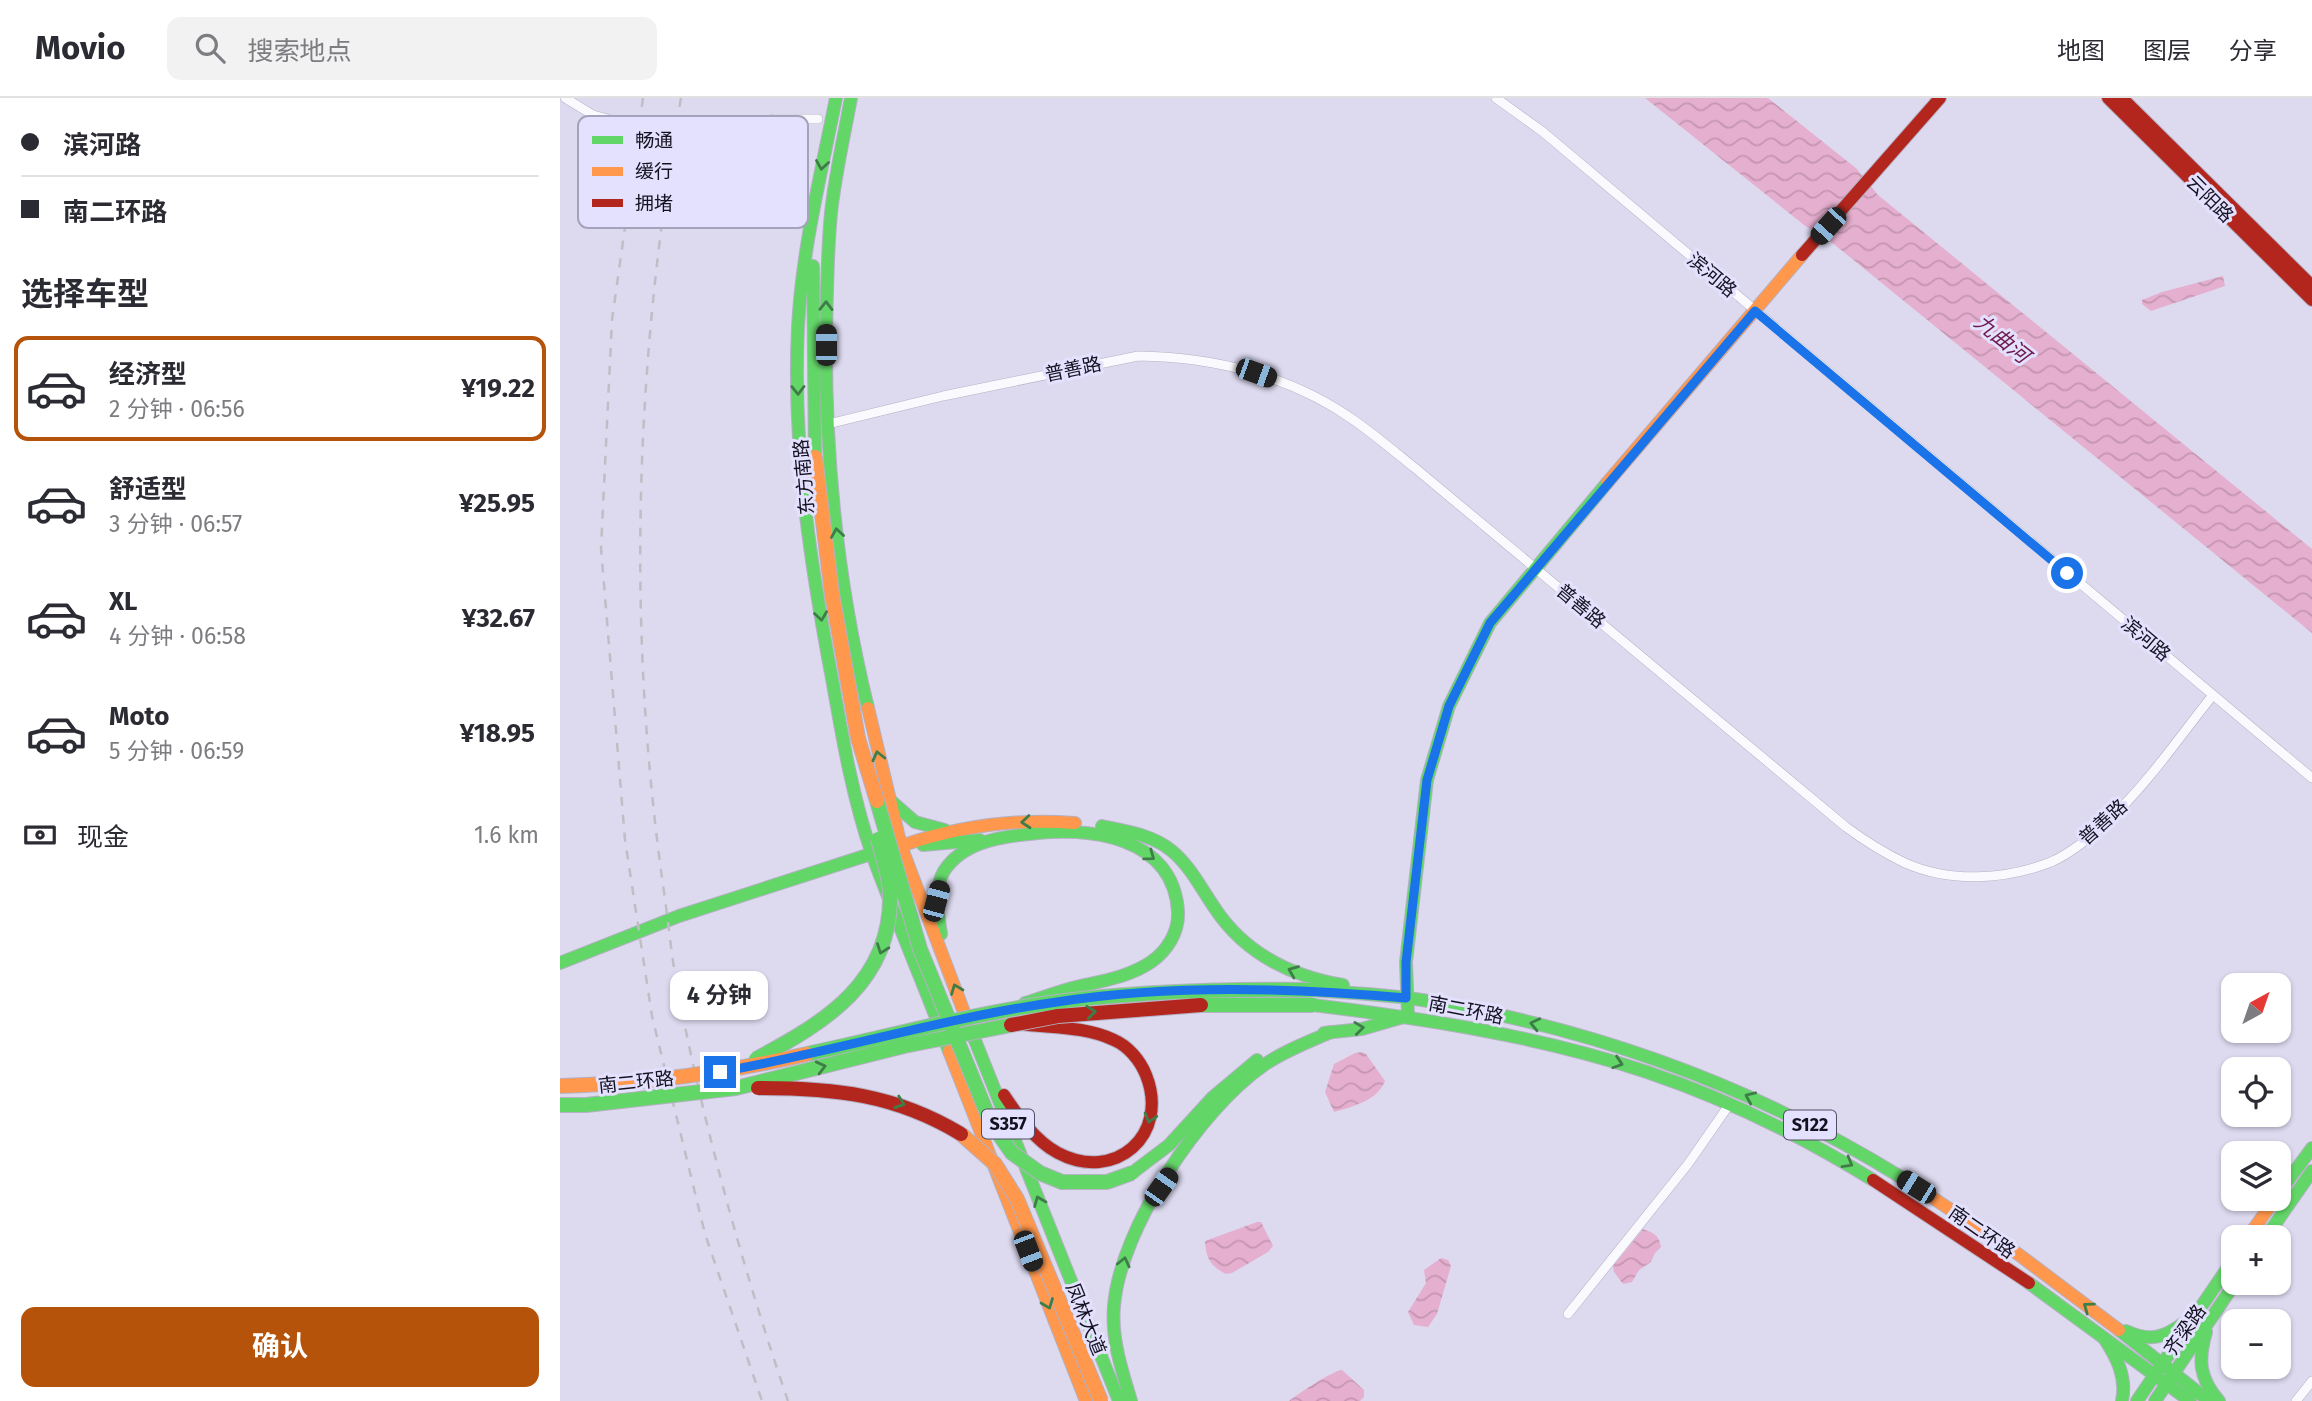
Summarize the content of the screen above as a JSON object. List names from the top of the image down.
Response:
{
  "streets": {
    "main road": [
      "云阳路",
      "东方南路",
      "南二环路",
      "S357",
      "S122",
      "凤林大道",
      "齐梁路"
    ],
    "street": ["滨河路", "普善路"]
  },
  "crossings": [
    ["滨河路", "普善路"],
    ["普善路", "东方南路"],
    ["东方南路", "凤林大道"],
    ["南二环路", "S122"],
    ["南二环路", "齐梁路"],
    ["S122", "齐梁路"]
  ],
  "water": ["九曲河"],
  "legend": ["畅通", "缓行", "拥堵"],
  "north": "top right",
  "page": {
    "header": "Movio",
    "search": "搜索地点",
    "nav": ["地图", "图层", "分享"],
    "banner": ["滨河路", "南二环路"],
    "heading": "选择车型",
    "list": [
      {
        "name": "经济型",
        "note": "2 分钟 · 06:56",
        "value": "¥19.22"
      },
      {
        "name": "舒适型",
        "note": "3 分钟 · 06:57",
        "value": "¥25.95"
      },
      {
        "name": "XL",
        "note": "4 分钟 · 06:58",
        "value": "¥32.67"
      },
      {
        "name": "Moto",
        "note": "5 分钟 · 06:59",
        "value": "¥18.95"
      }
    ],
    "pay": ["现金", "1.6 km"],
    "bubble": "4 分钟",
    "map_buttons": ["+", "−"],
    "buttons": "确认"
  }
}
